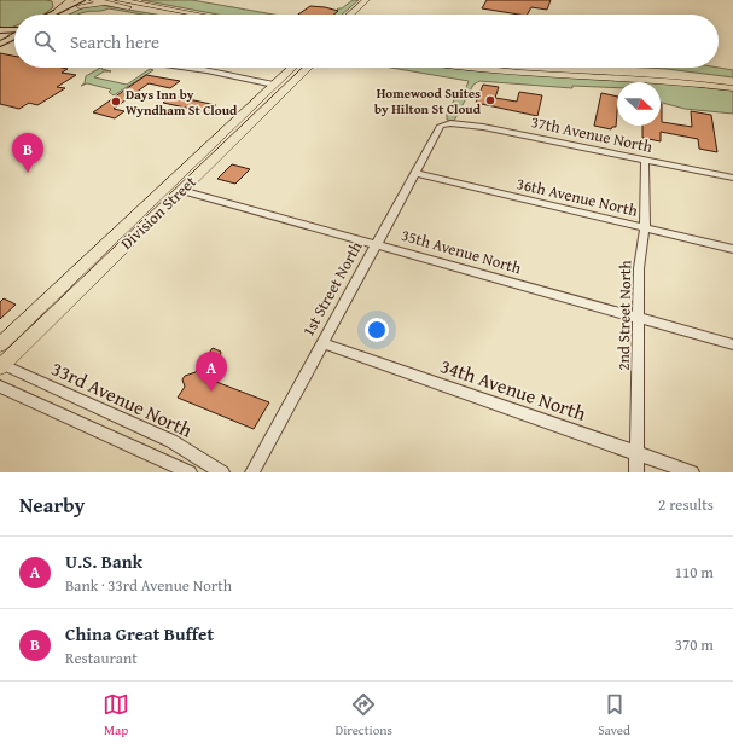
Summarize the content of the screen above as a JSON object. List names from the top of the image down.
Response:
{
  "streets": {
    "highway": ["Division Street"],
    "street": [
      "37th Avenue North",
      "36th Avenue North",
      "35th Avenue North",
      "1st Street North",
      "2nd Street North",
      "34th Avenue North",
      "33rd Avenue North"
    ]
  },
  "crossings": [
    ["37th Avenue North", "1st Street North"],
    ["37th Avenue North", "2nd Street North"],
    ["36th Avenue North", "1st Street North"],
    ["36th Avenue North", "2nd Street North"],
    ["Division Street", "35th Avenue North"],
    ["Division Street", "33rd Avenue North"],
    ["35th Avenue North", "1st Street North"],
    ["35th Avenue North", "2nd Street North"],
    ["1st Street North", "34th Avenue North"],
    ["2nd Street North", "34th Avenue North"]
  ],
  "places": ["Homewood Suites by Hilton St Cloud", "Days Inn by Wyndham St Cloud"],
  "north": "right",
  "page": {
    "search": "Search here",
    "pins": ["B", "A"],
    "heading": ["Nearby", "2 results"],
    "list": [
      {
        "mark": "A",
        "name": "U.S. Bank",
        "note": "Bank · 33rd Avenue North",
        "value": "110 m"
      },
      {
        "mark": "B",
        "name": "China Great Buffet",
        "note": "Restaurant",
        "value": "370 m"
      }
    ],
    "nav": ["Map", "Directions", "Saved"]
  }
}
